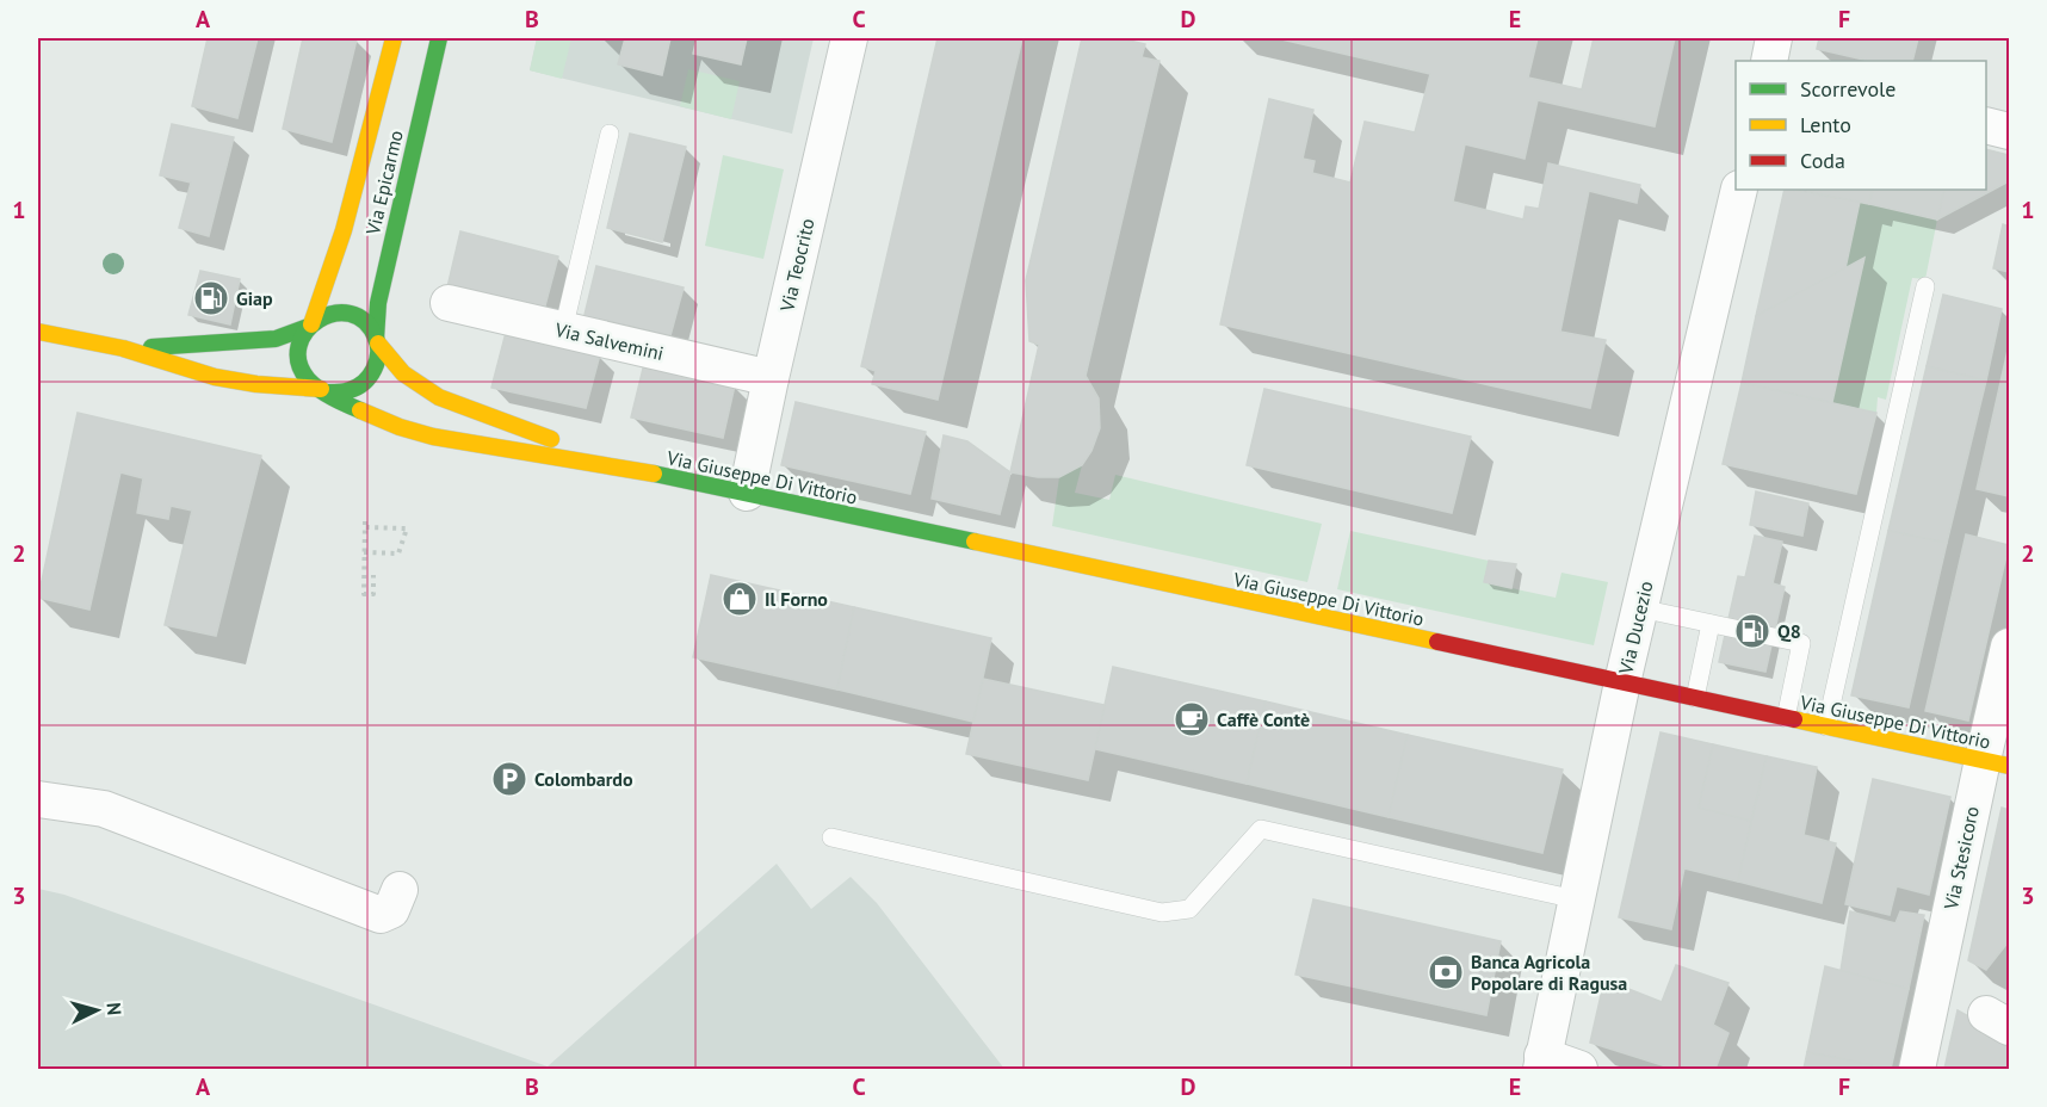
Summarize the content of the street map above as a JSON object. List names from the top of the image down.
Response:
{
  "streets": {
    "main road": ["Via Epicarmo", "Via Giuseppe Di Vittorio"],
    "street": [
      "Via Teocrito",
      "Via Salvemini",
      "Via Ducezio",
      "Via Stesicoro"
    ]
  },
  "crossings": [
    ["Via Teocrito", "Via Salvemini"],
    ["Via Teocrito", "Via Giuseppe Di Vittorio"],
    ["Via Giuseppe Di Vittorio", "Via Ducezio"],
    ["Via Giuseppe Di Vittorio", "Via Stesicoro"]
  ],
  "places": {
    "fuel station": ["Giap", "Q8"],
    "shop": ["Il Forno"],
    "cafe": ["Caffè Contè"],
    "parking": ["Colombardo"],
    "bank": ["Banca Agricola Popolare di Ragusa"]
  },
  "legend": ["Scorrevole", "Lento", "Coda"],
  "north": "right",
  "grid": {
    "columns": [
      "A",
      "B",
      "C",
      "D",
      "E",
      "F"
    ],
    "rows": ["1", "2", "3"]
  }
}
